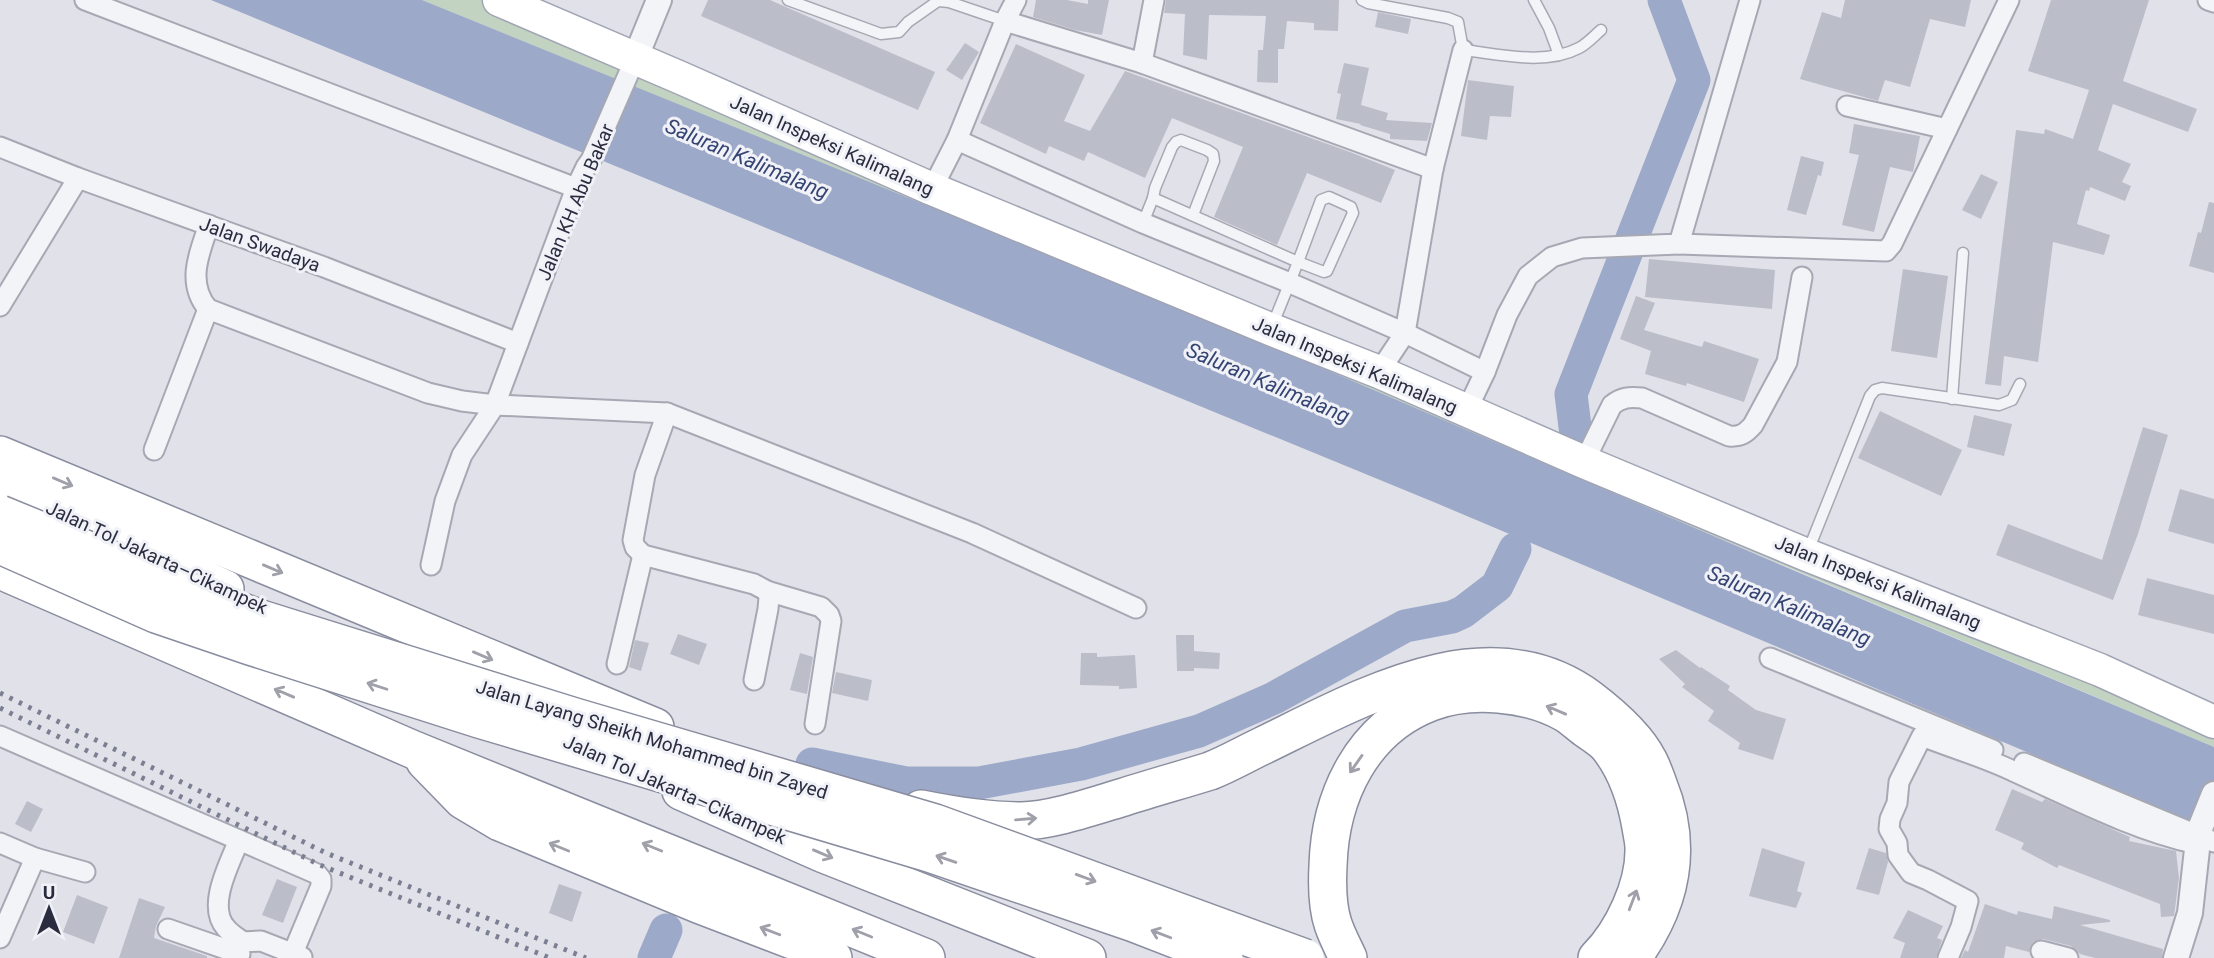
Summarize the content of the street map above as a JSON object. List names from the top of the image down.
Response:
{
  "streets": {
    "highway": ["Jalan Tol Jakarta–Cikampek", "Jalan Layang Sheikh Mohammed bin Zayed"],
    "main road": ["Jalan Inspeksi Kalimalang"],
    "street": ["Jalan KH Abu Bakar", "Jalan Swadaya"]
  },
  "crossings": [
    ["Jalan Inspeksi Kalimalang", "Jalan KH Abu Bakar"],
    ["Jalan KH Abu Bakar", "Jalan Swadaya"]
  ],
  "water": ["Saluran Kalimalang"],
  "north": "top"
}
